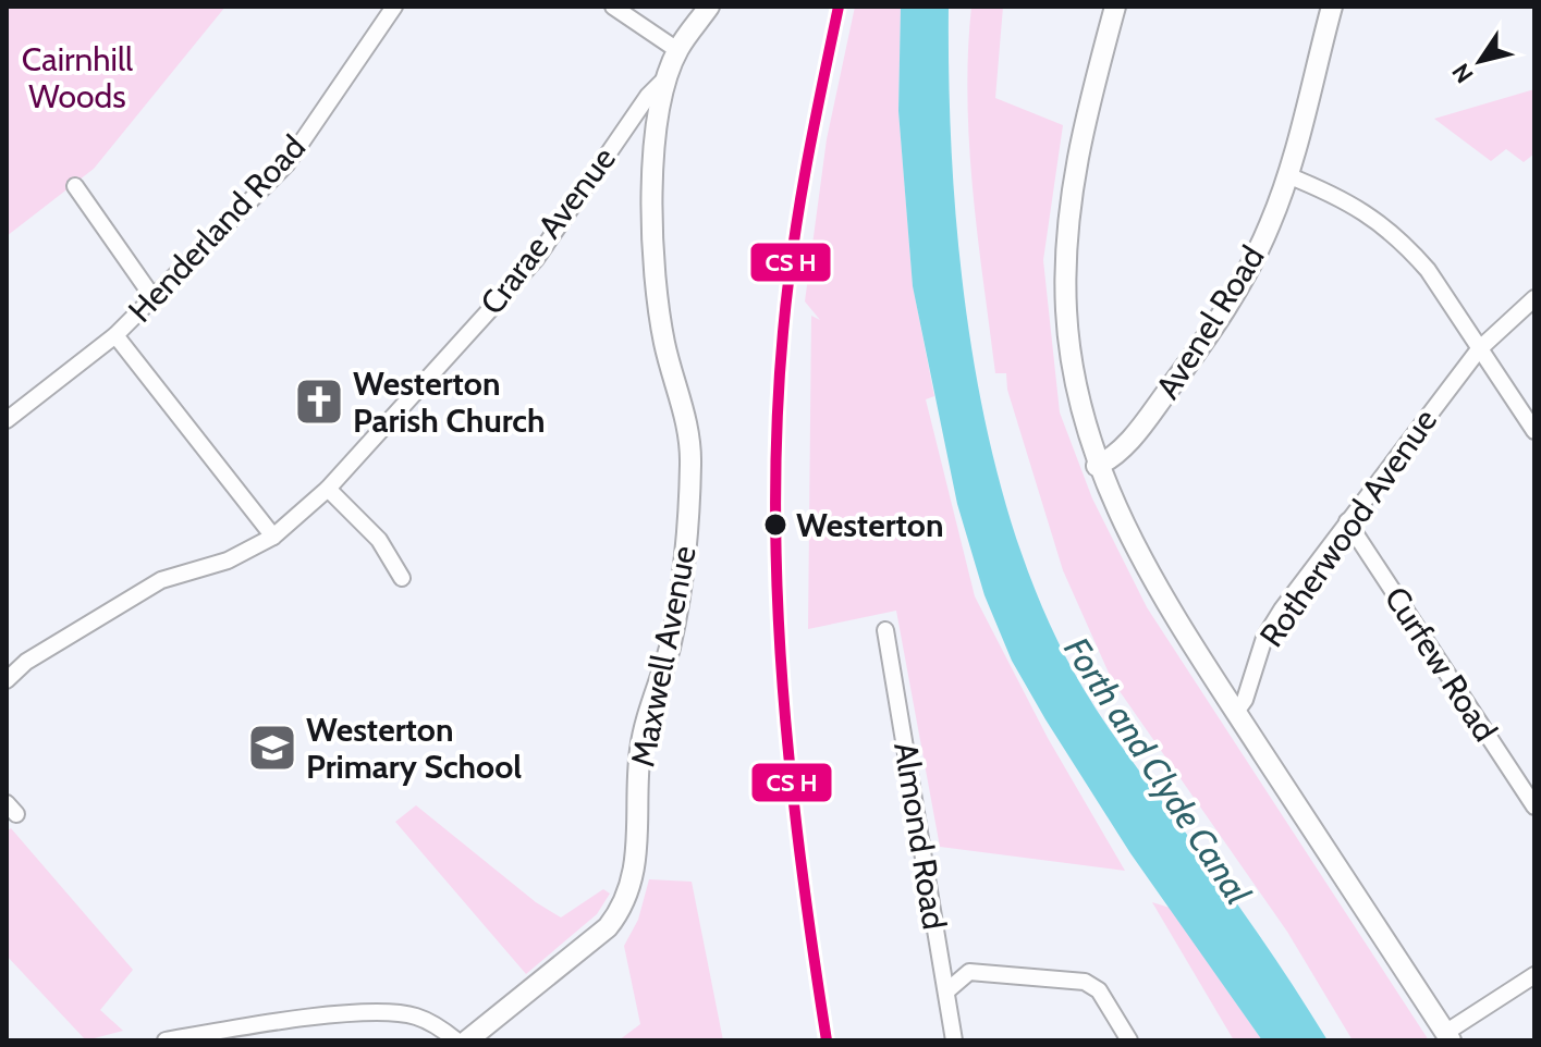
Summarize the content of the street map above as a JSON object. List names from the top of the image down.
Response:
{
  "streets": {
    "street": [
      "Henderland Road",
      "Crarae Avenue",
      "Avenel Road",
      "Rotherwood Avenue",
      "Maxwell Avenue",
      "Curfew Road",
      "Almond Road"
    ]
  },
  "crossings": [
    ["Crarae Avenue", "Maxwell Avenue"],
    ["Rotherwood Avenue", "Curfew Road"]
  ],
  "water": ["Forth and Clyde Canal"],
  "parks": ["Cairnhill Woods"],
  "places": {
    "church": ["Westerton Parish Church"],
    "other": ["Westerton"],
    "school or university": ["Westerton Primary School"]
  },
  "north": "bottom left"
}
